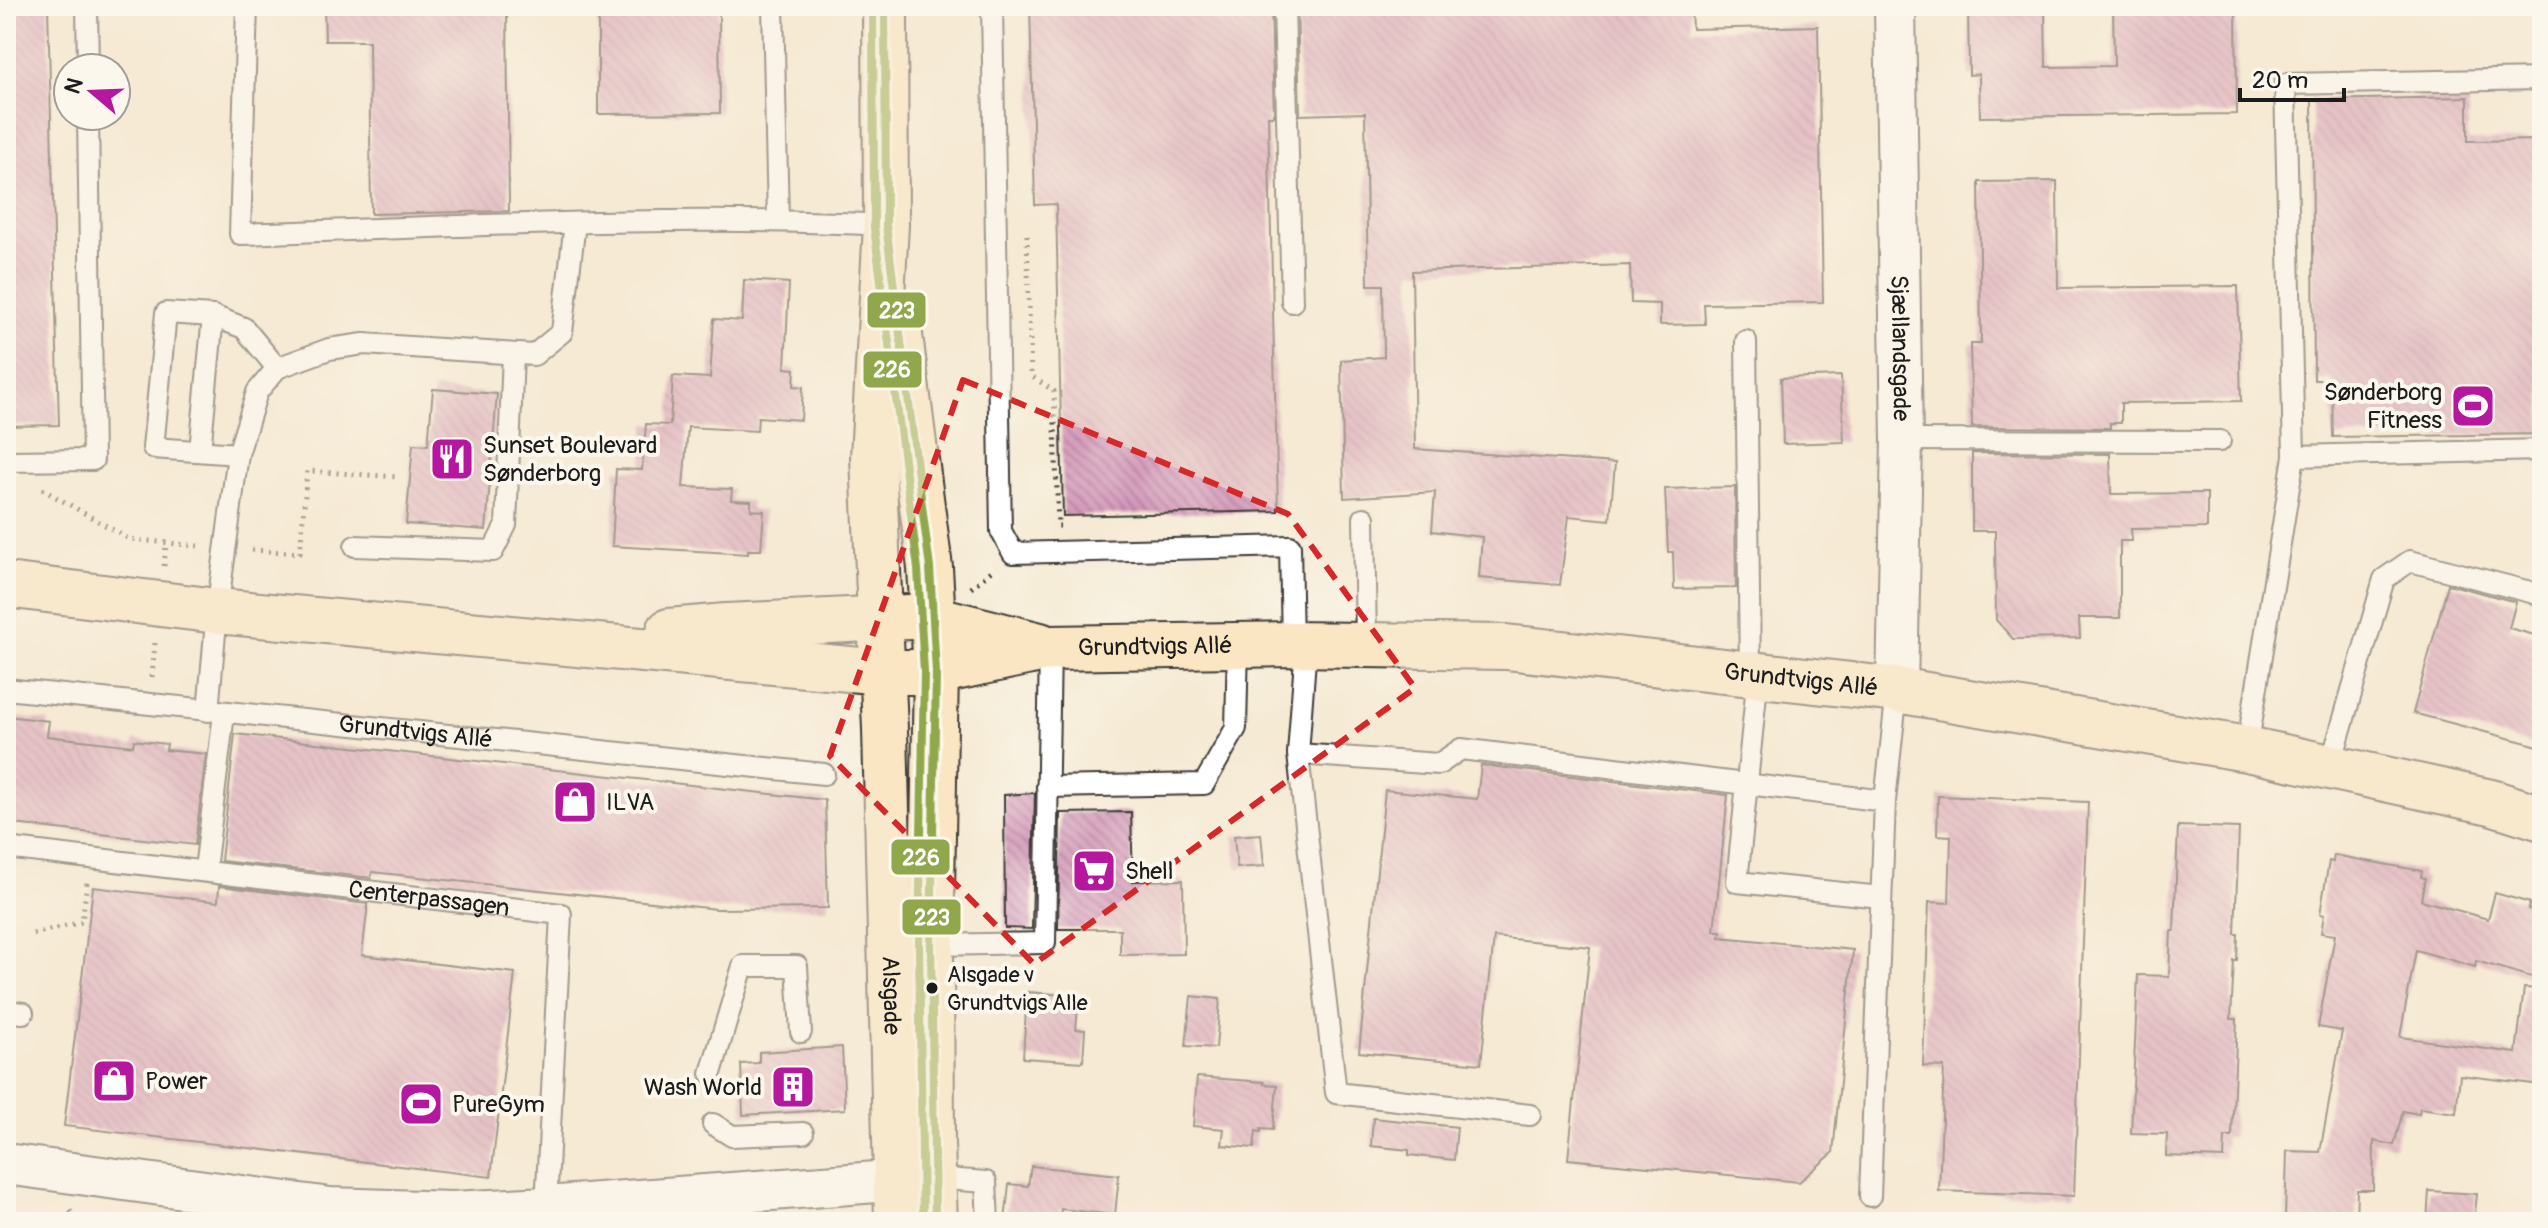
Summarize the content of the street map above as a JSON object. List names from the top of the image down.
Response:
{
  "streets": {
    "street": ["Sjællandsgade", "Grundtvigs Allé", "Alsgade"],
    "lane": ["Centerpassagen"]
  },
  "crossings": [
    ["Sjællandsgade", "Grundtvigs Allé"],
    ["Grundtvigs Allé", "Alsgade"]
  ],
  "places": {
    "sports": ["Sønderborg Fitness", "PureGym"],
    "restaurant": ["Sunset Boulevard Sønderborg"],
    "shop": ["ILVA", "Power"],
    "supermarket": ["Shell"],
    "other": ["Alsgade v Grundtvigs Alle"],
    "building": ["Wash World"]
  },
  "lines": ["transit line 223", "transit line 226"],
  "scale_bar": "20 m",
  "north": "left"
}
